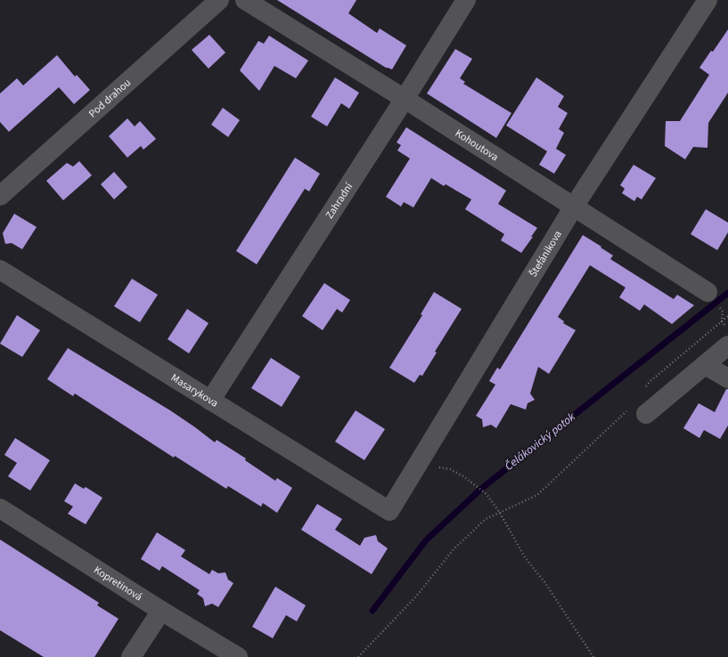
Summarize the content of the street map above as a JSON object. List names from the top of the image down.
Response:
{
  "streets": {
    "street": [
      "Pod drahou",
      "Kohoutova",
      "Zahradní",
      "Štefánikova",
      "Masarykova",
      "Kopretinová"
    ]
  },
  "crossings": [
    ["Kohoutova", "Zahradní"],
    ["Kohoutova", "Štefánikova"],
    ["Zahradní", "Masarykova"],
    ["Štefánikova", "Masarykova"]
  ],
  "water": ["Čelákovický potok"]
}
